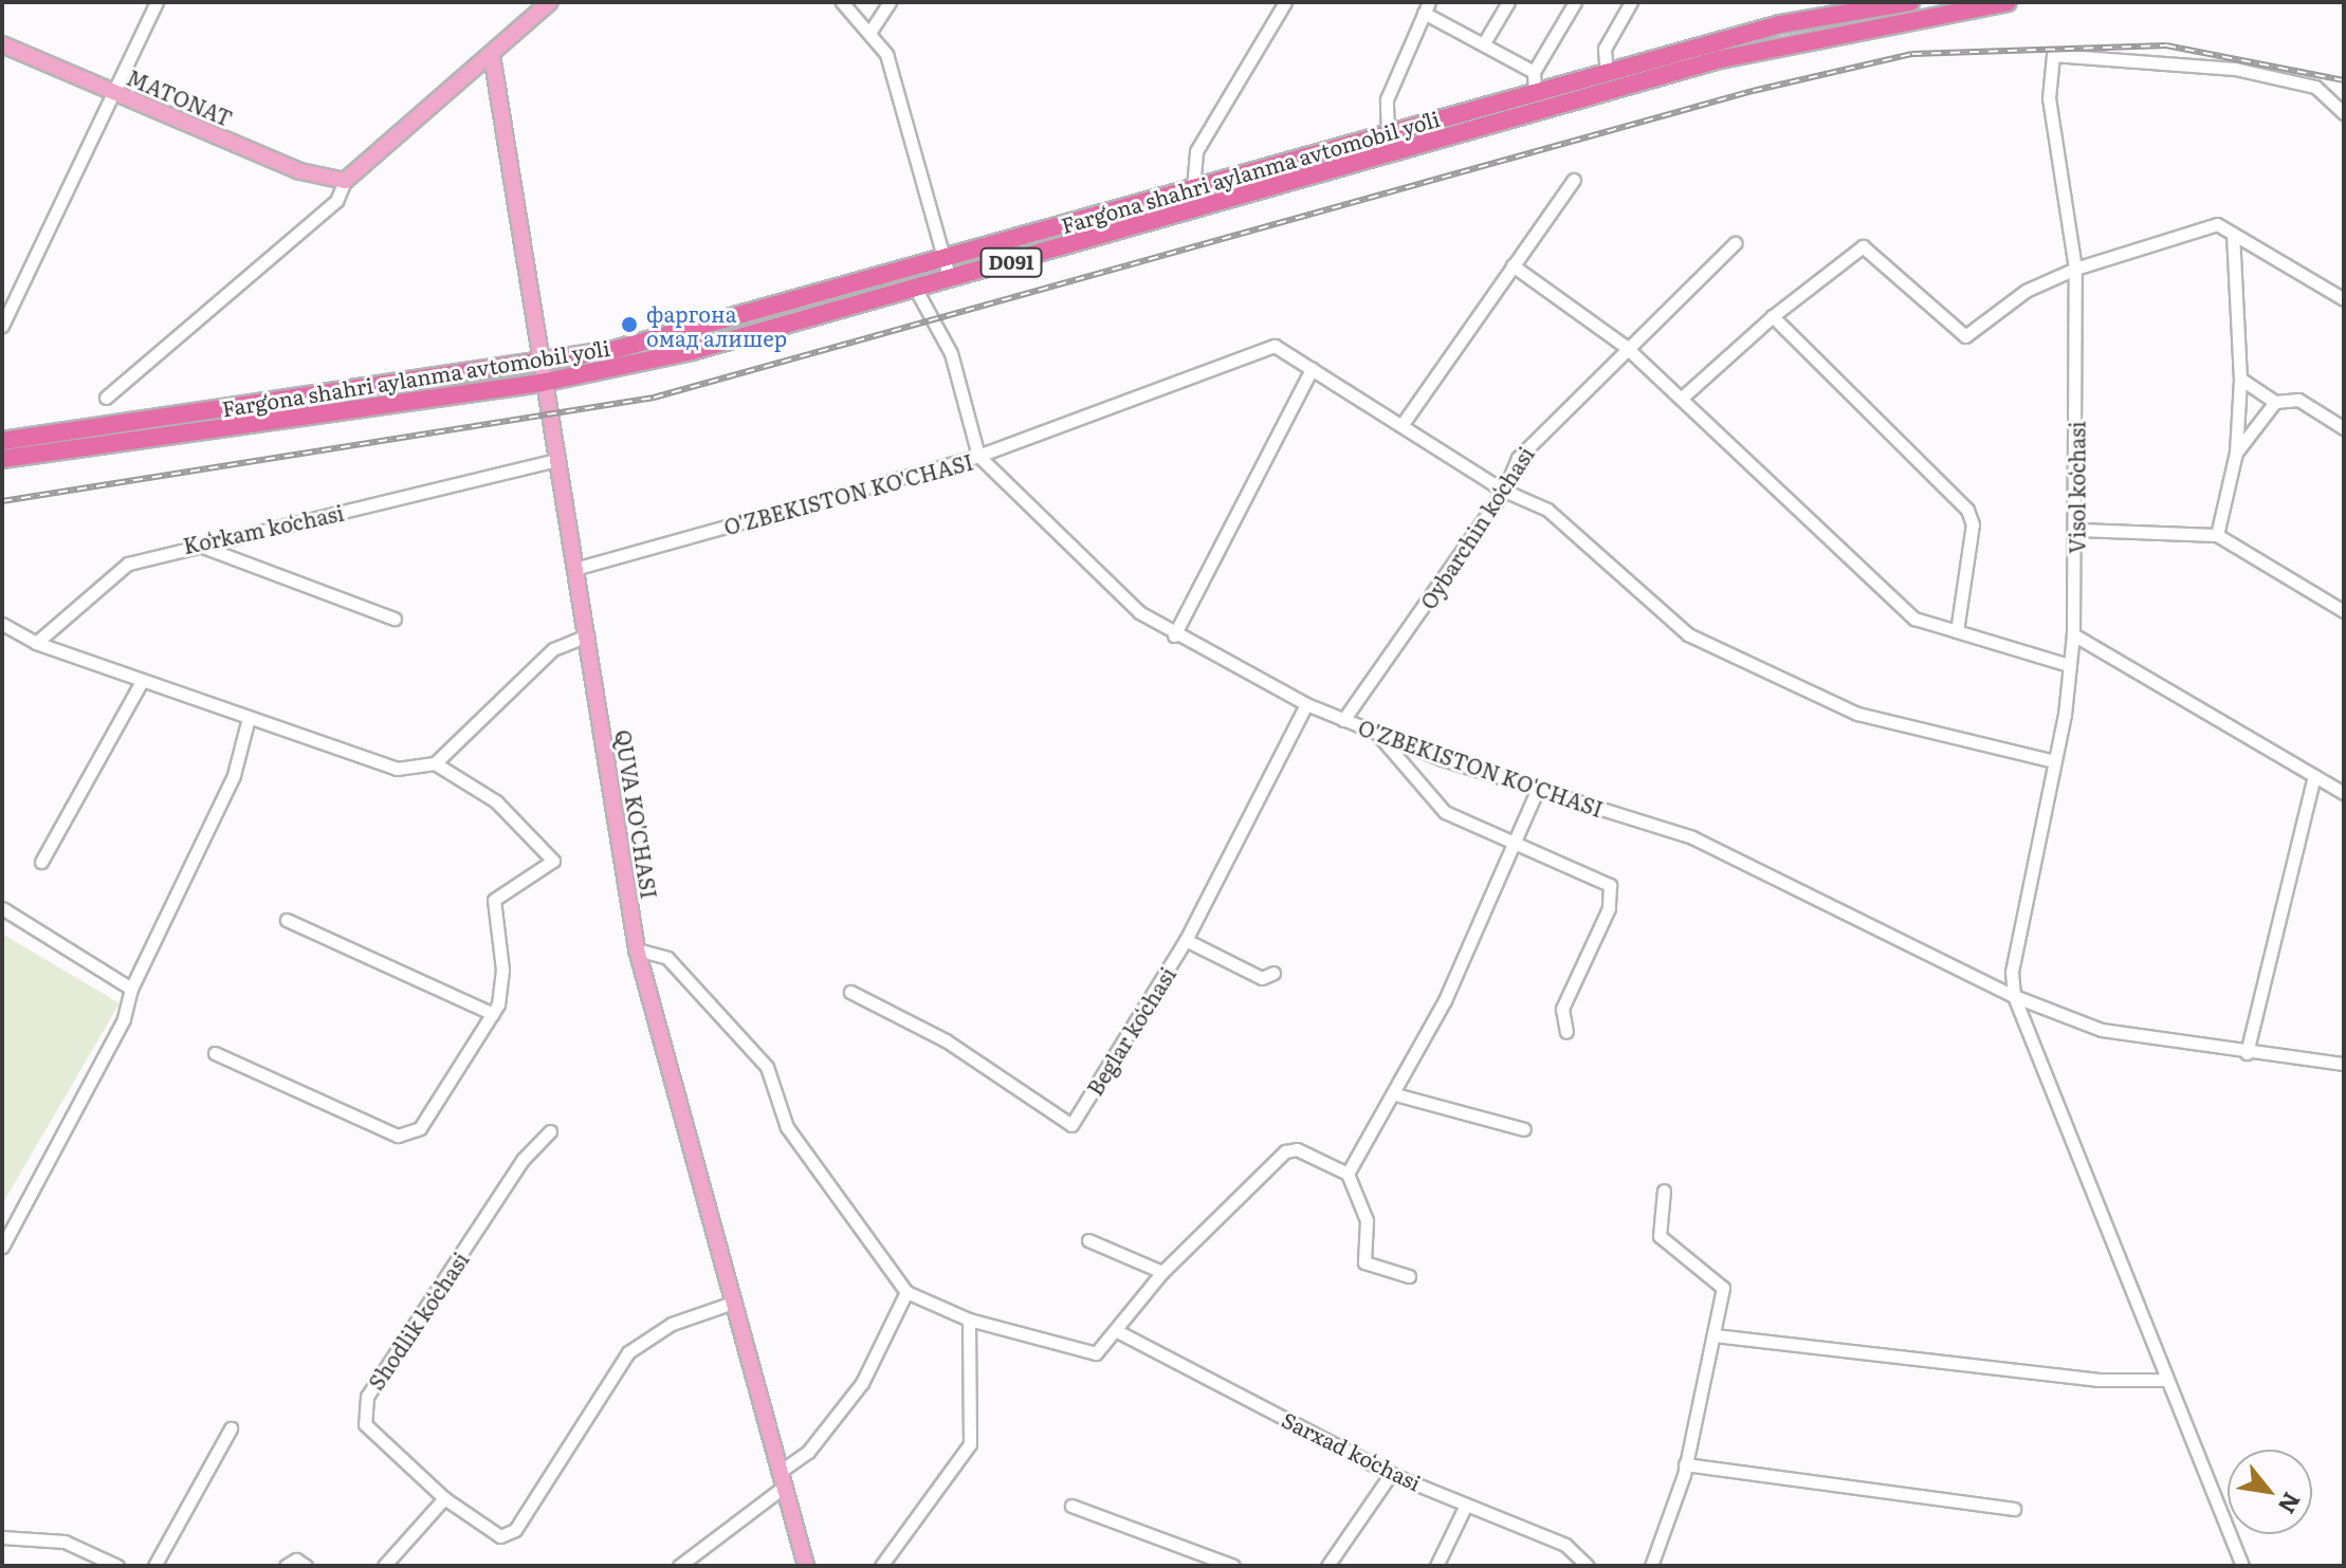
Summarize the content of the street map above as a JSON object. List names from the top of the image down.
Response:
{
  "streets": {
    "highway": ["Fargʻona shahri aylanma avtomobil yoʻli", "D091"],
    "main road": ["MATONAT", "QUVA KO'CHASI"],
    "street": [
      "Visol koʻchasi",
      "O'ZBEKISTON KO'CHASI",
      "Oybarchin koʻchasi",
      "Koʻrkam koʻchasi",
      "Beglar koʻchasi",
      "Shodlik koʻchasi",
      "Sarxad koʻchasi"
    ]
  },
  "crossings": [
    ["Fargʻona shahri aylanma avtomobil yoʻli", "QUVA KO'CHASI"],
    ["Visol koʻchasi", "O'ZBEKISTON KO'CHASI"],
    ["O'ZBEKISTON KO'CHASI", "Oybarchin koʻchasi"],
    ["O'ZBEKISTON KO'CHASI", "QUVA KO'CHASI"],
    ["O'ZBEKISTON KO'CHASI", "Beglar koʻchasi"],
    ["Koʻrkam koʻchasi", "QUVA KO'CHASI"],
    ["QUVA KO'CHASI", "Shodlik koʻchasi"]
  ],
  "places": ["фаргона омад алишер"],
  "north": "bottom right"
}
